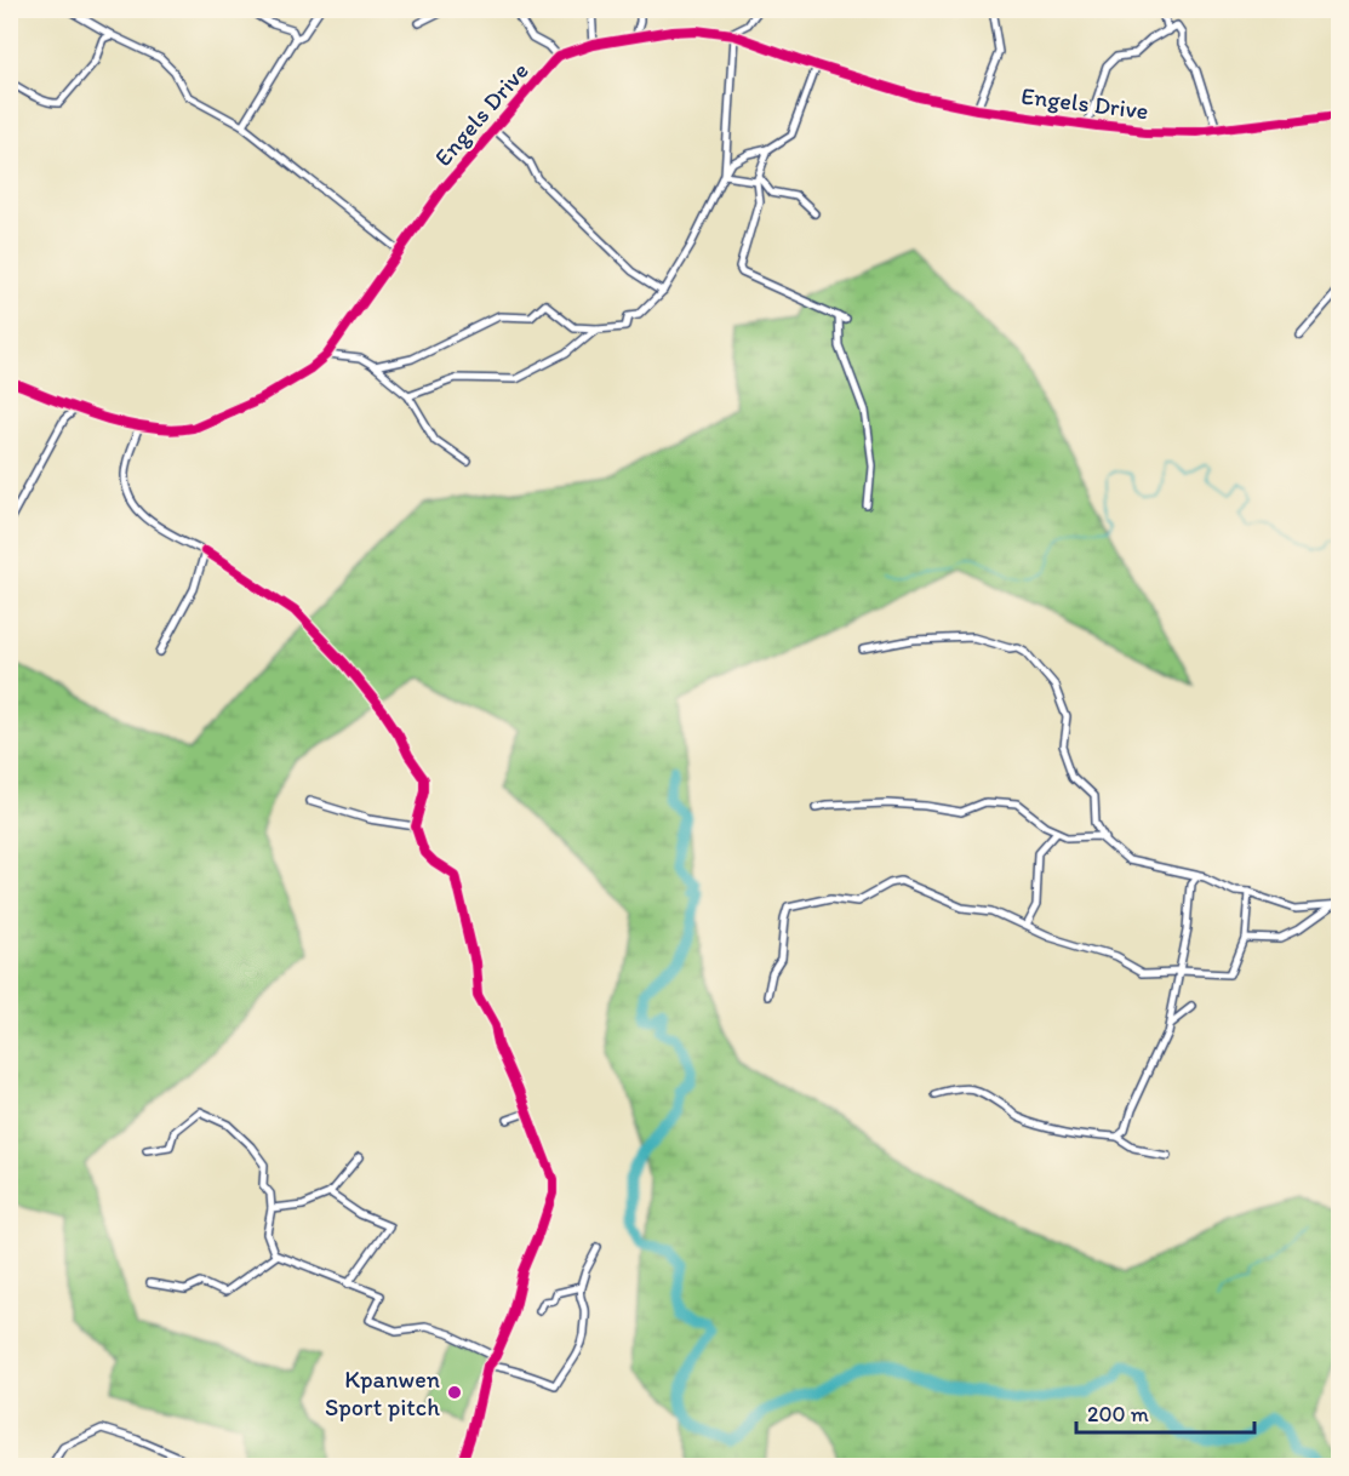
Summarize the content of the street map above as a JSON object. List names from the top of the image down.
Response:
{
  "streets": {
    "street": ["Engels Drive"]
  },
  "places": ["Kpanwen Sport pitch"],
  "scale_bar": "200 m"
}
